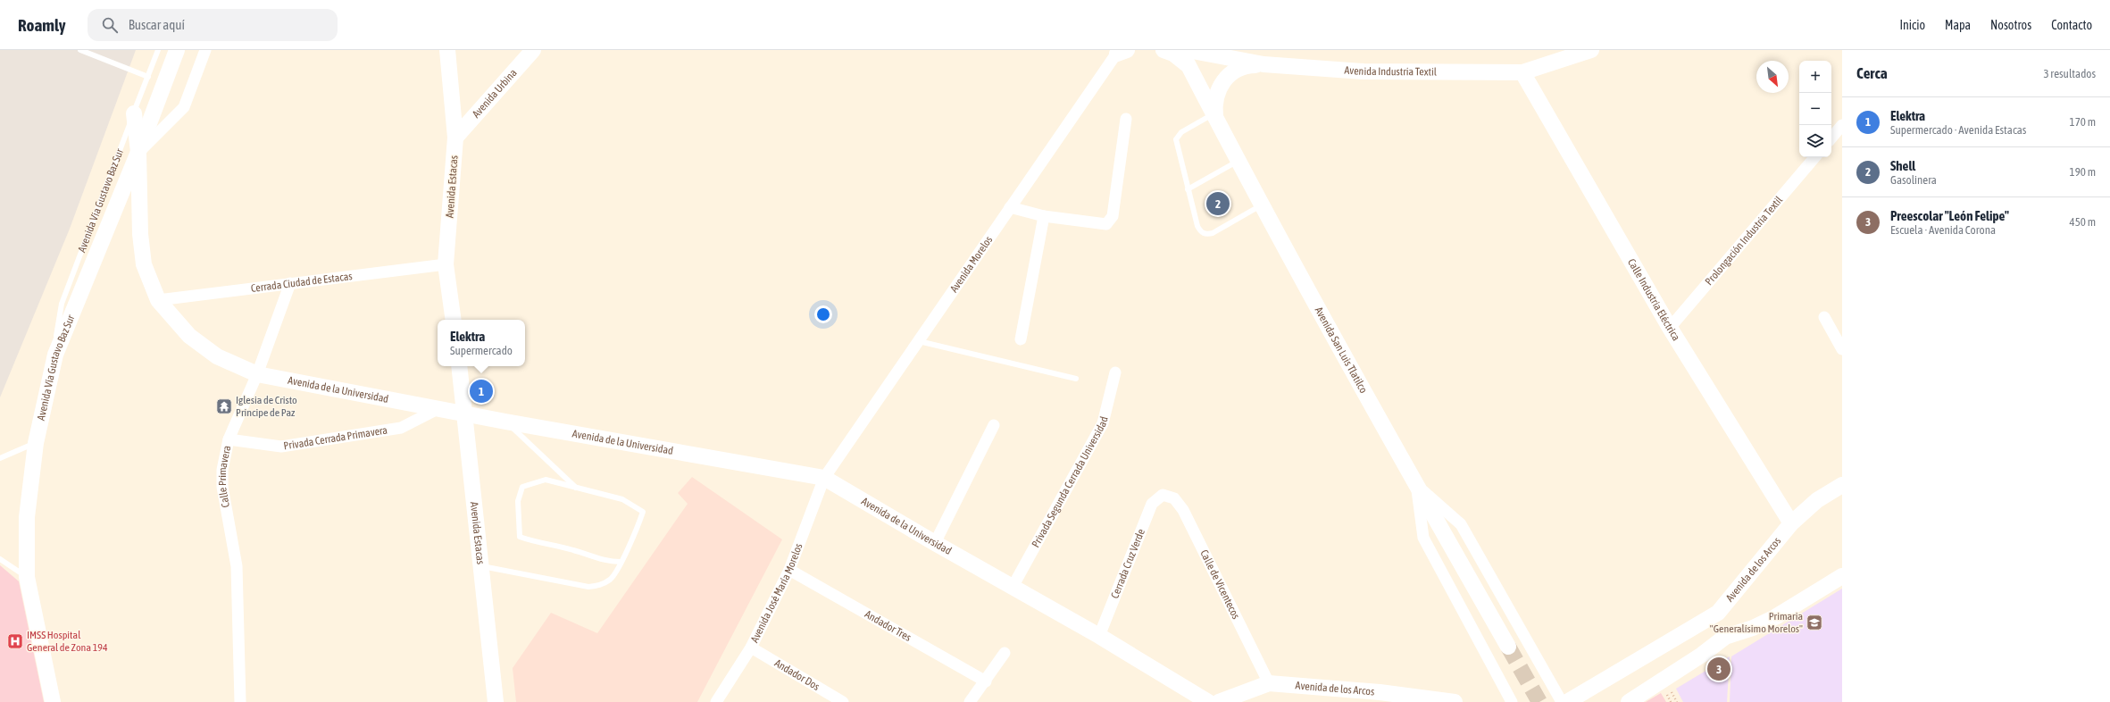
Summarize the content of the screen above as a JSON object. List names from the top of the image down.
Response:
{
  "streets": {
    "main road": [
      "Avenida Industria Textil",
      "Avenida Urbina",
      "Avenida Estacas",
      "Calle Industria Eléctrica",
      "Avenida San Luis Tlatilco",
      "Avenida Vía Gustavo Baz Sur",
      "Avenida de la Universidad",
      "Avenida de los Arcos"
    ],
    "street": [
      "Avenida Via Gustavo Baz Sur",
      "Prolongación Industria Textil",
      "Avenida Morelos",
      "Cerrada Ciudad de Estacas",
      "Privada Cerrada Primavera",
      "Calle Primavera",
      "Privada Segunda Cerrada Universidad",
      "Cerrada Cruz Verde",
      "Calle de Vicentecos",
      "Avenida José María Morelos",
      "Andador Tres",
      "Andador Dos"
    ]
  },
  "crossings": [
    ["Avenida Industria Textil", "Calle Industria Eléctrica"],
    ["Avenida Urbina", "Avenida Estacas"],
    ["Avenida Estacas", "Cerrada Ciudad de Estacas"],
    ["Avenida Estacas", "Avenida de la Universidad"],
    ["Avenida Via Gustavo Baz Sur", "Avenida Vía Gustavo Baz Sur"],
    ["Avenida Via Gustavo Baz Sur", "Avenida de la Universidad"],
    ["Prolongación Industria Textil", "Calle Industria Eléctrica"],
    ["Avenida Morelos", "Avenida de la Universidad"],
    ["Avenida Morelos", "Avenida José María Morelos"],
    ["Cerrada Ciudad de Estacas", "Avenida de la Universidad"],
    ["Cerrada Ciudad de Estacas", "Calle Primavera"],
    ["Calle Industria Eléctrica", "Avenida de los Arcos"],
    ["Avenida Vía Gustavo Baz Sur", "Avenida de la Universidad"],
    ["Avenida de la Universidad", "Privada Cerrada Primavera"],
    ["Avenida de la Universidad", "Calle Primavera"],
    ["Avenida de la Universidad", "Privada Segunda Cerrada Universidad"],
    ["Avenida de la Universidad", "Cerrada Cruz Verde"],
    ["Avenida de la Universidad", "Avenida José María Morelos"],
    ["Privada Cerrada Primavera", "Calle Primavera"],
    ["Cerrada Cruz Verde", "Calle de Vicentecos"],
    ["Avenida de los Arcos", "Calle de Vicentecos"],
    ["Avenida José María Morelos", "Andador Tres"],
    ["Avenida José María Morelos", "Andador Dos"]
  ],
  "places": {
    "temple": ["Iglesia de Cristo Principe de Paz"],
    "school or university": ["Primaria \"Generalísimo Morelos\""],
    "hospital": ["IMSS Hospital General de Zona 194"]
  },
  "north": "bottom right",
  "page": {
    "header": "Roamly",
    "search": "Buscar aquí",
    "nav": [
      "Inicio",
      "Mapa",
      "Nosotros",
      "Contacto"
    ],
    "heading": ["Cerca", "3 resultados"],
    "map_buttons": ["+", "−"],
    "list": [
      {
        "mark": "1",
        "name": "Elektra",
        "note": "Supermercado · Avenida Estacas",
        "value": "170 m"
      },
      {
        "mark": "2",
        "name": "Shell",
        "note": "Gasolinera",
        "value": "190 m"
      },
      {
        "mark": "3",
        "name": "Preescolar \"León Felipe\"",
        "note": "Escuela · Avenida Corona",
        "value": "450 m"
      }
    ],
    "pins": ["2", "1", "3"],
    "popup": ["Elektra", "Supermercado"]
  }
}
